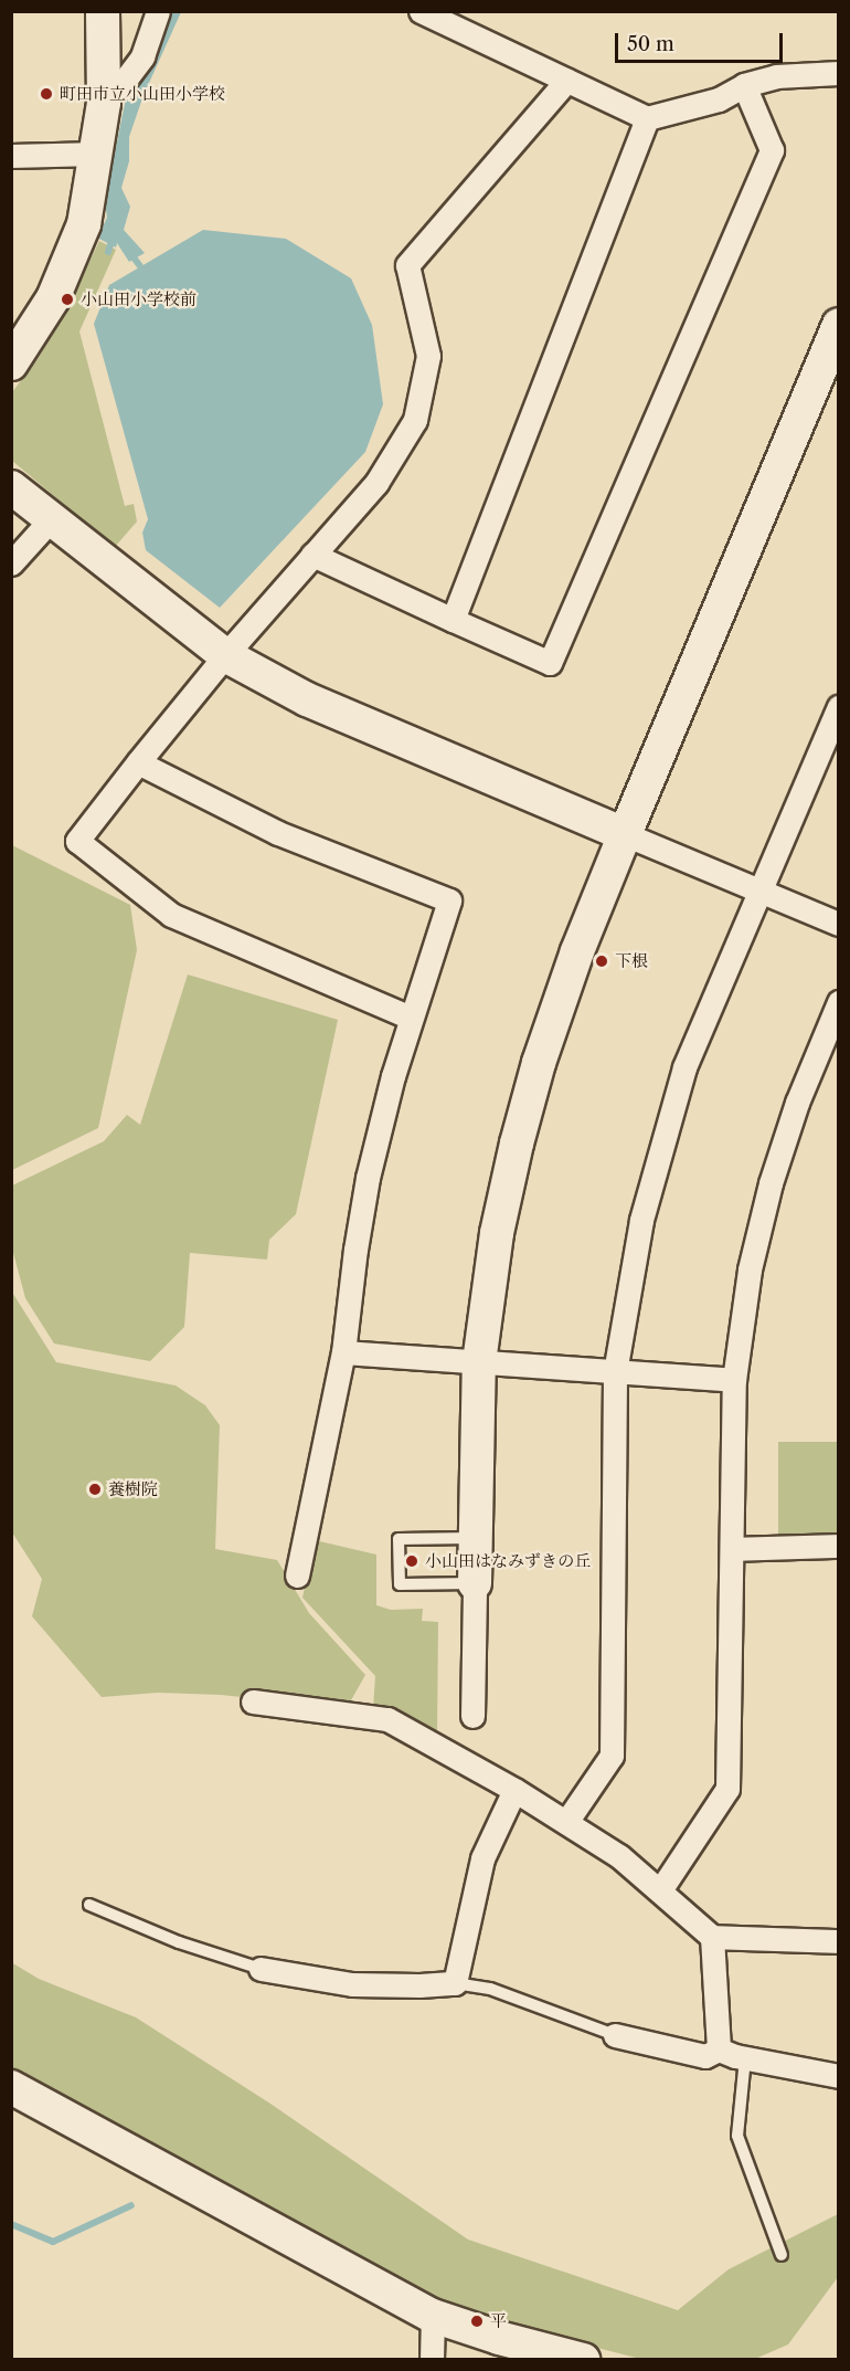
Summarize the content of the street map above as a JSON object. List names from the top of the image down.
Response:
{
  "places": [
    "町田市立小山田小学校",
    "小山田小学校前",
    "下根",
    "養樹院",
    "小山田はなみずきの丘",
    "平"
  ],
  "scale_bar": "50 m"
}
